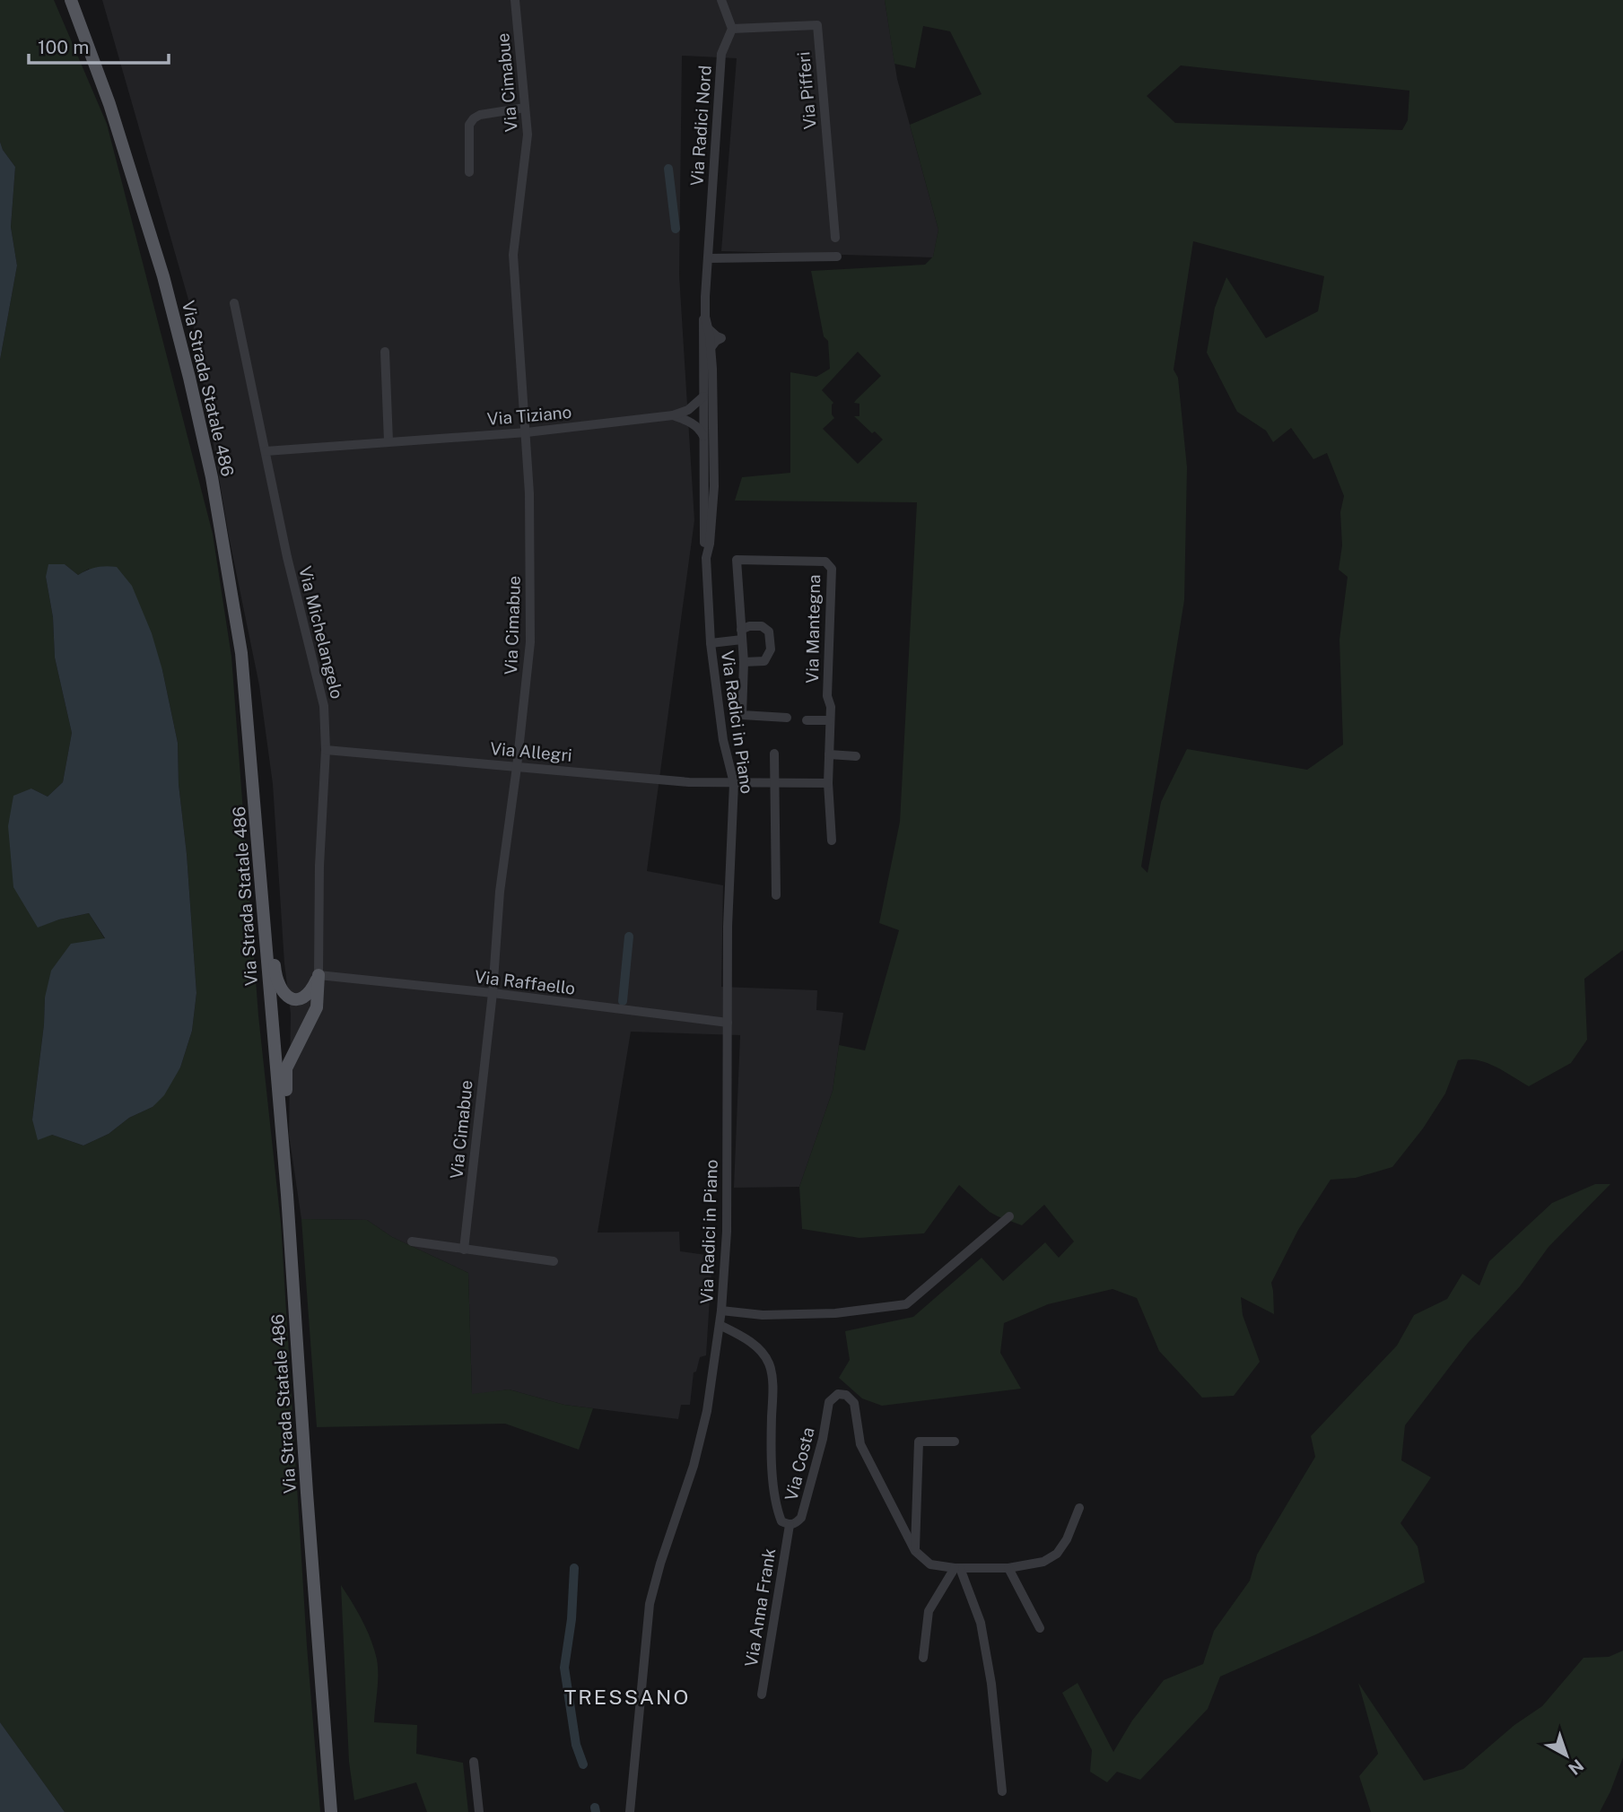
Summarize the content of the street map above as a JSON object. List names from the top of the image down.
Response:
{
  "streets": {
    "main road": ["Via Strada Statale 486"],
    "street": [
      "Via Cimabue",
      "Via Pifferi",
      "Via Radici Nord",
      "Via Tiziano",
      "Via Mantegna",
      "Via Michelangelo",
      "Via Radici in Piano",
      "Via Allegri",
      "Via Raffaello",
      "Via Costa",
      "Via Anna Frank"
    ]
  },
  "crossings": [
    ["Via Cimabue", "Via Tiziano"],
    ["Via Cimabue", "Via Allegri"],
    ["Via Cimabue", "Via Raffaello"],
    ["Via Pifferi", "Via Radici Nord"],
    ["Via Radici Nord", "Via Radici in Piano"],
    ["Via Tiziano", "Via Michelangelo"],
    ["Via Mantegna", "Via Radici in Piano"],
    ["Via Michelangelo", "Via Allegri"],
    ["Via Michelangelo", "Via Raffaello"],
    ["Via Radici in Piano", "Via Allegri"],
    ["Via Radici in Piano", "Via Raffaello"],
    ["Via Radici in Piano", "Via Costa"],
    ["Via Costa", "Via Anna Frank"]
  ],
  "districts": ["TRESSANO"],
  "scale_bar": "100 m",
  "north": "bottom right"
}
